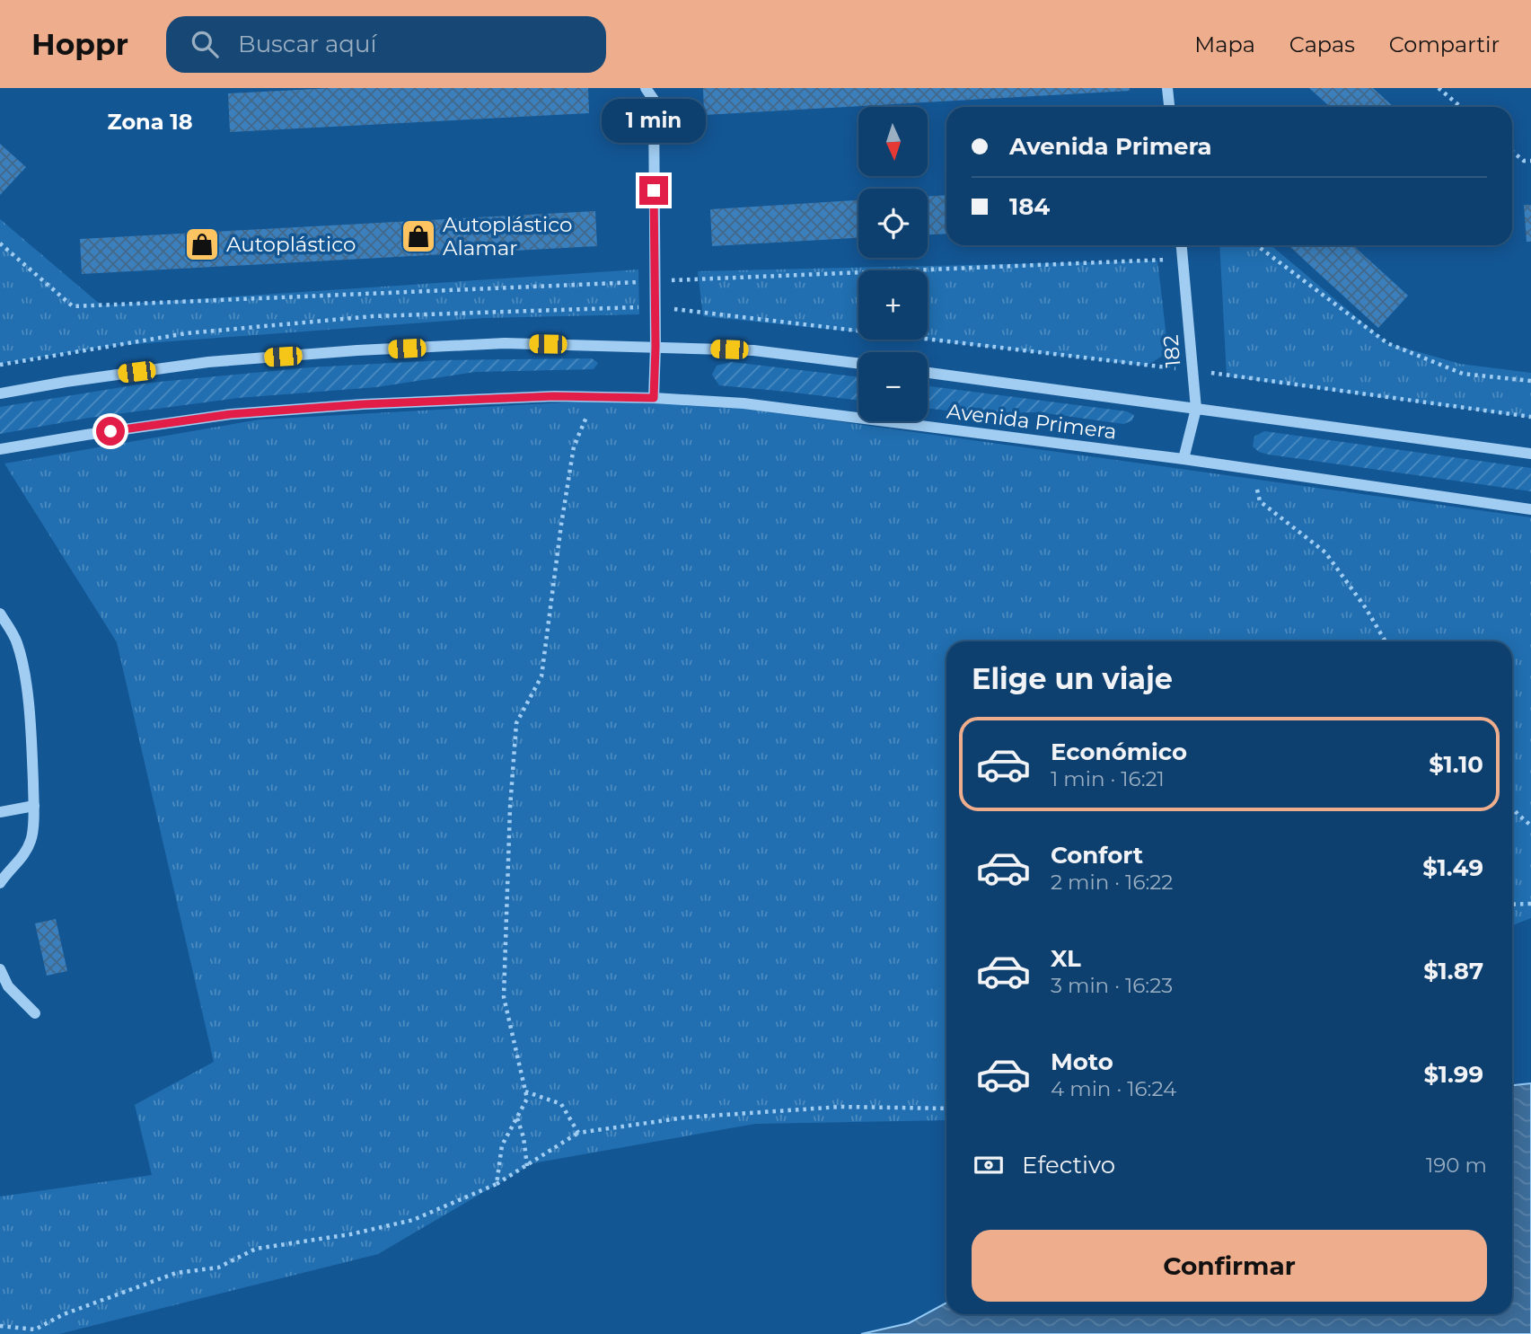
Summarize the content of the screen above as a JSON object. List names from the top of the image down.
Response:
{
  "streets": {
    "street": ["182", "Avenida Primera"]
  },
  "crossings": [
    ["182", "Avenida Primera"]
  ],
  "districts": ["Zona 18"],
  "places": {
    "shop": ["Autoplástico Alamar", "Autoplástico"]
  },
  "north": "bottom",
  "page": {
    "header": "Hoppr",
    "search": "Buscar aquí",
    "nav": ["Mapa", "Capas", "Compartir"],
    "bubble": "1 min",
    "map_buttons": ["+", "−"],
    "banner": ["Avenida Primera", "184"],
    "heading": "Elige un viaje",
    "list": [
      {
        "name": "Económico",
        "note": "1 min · 16:21",
        "value": "$1.10"
      },
      {
        "name": "Confort",
        "note": "2 min · 16:22",
        "value": "$1.49"
      },
      {
        "name": "XL",
        "note": "3 min · 16:23",
        "value": "$1.87"
      },
      {
        "name": "Moto",
        "note": "4 min · 16:24",
        "value": "$1.99"
      }
    ],
    "pay": ["Efectivo", "190 m"],
    "buttons": "Confirmar"
  }
}
